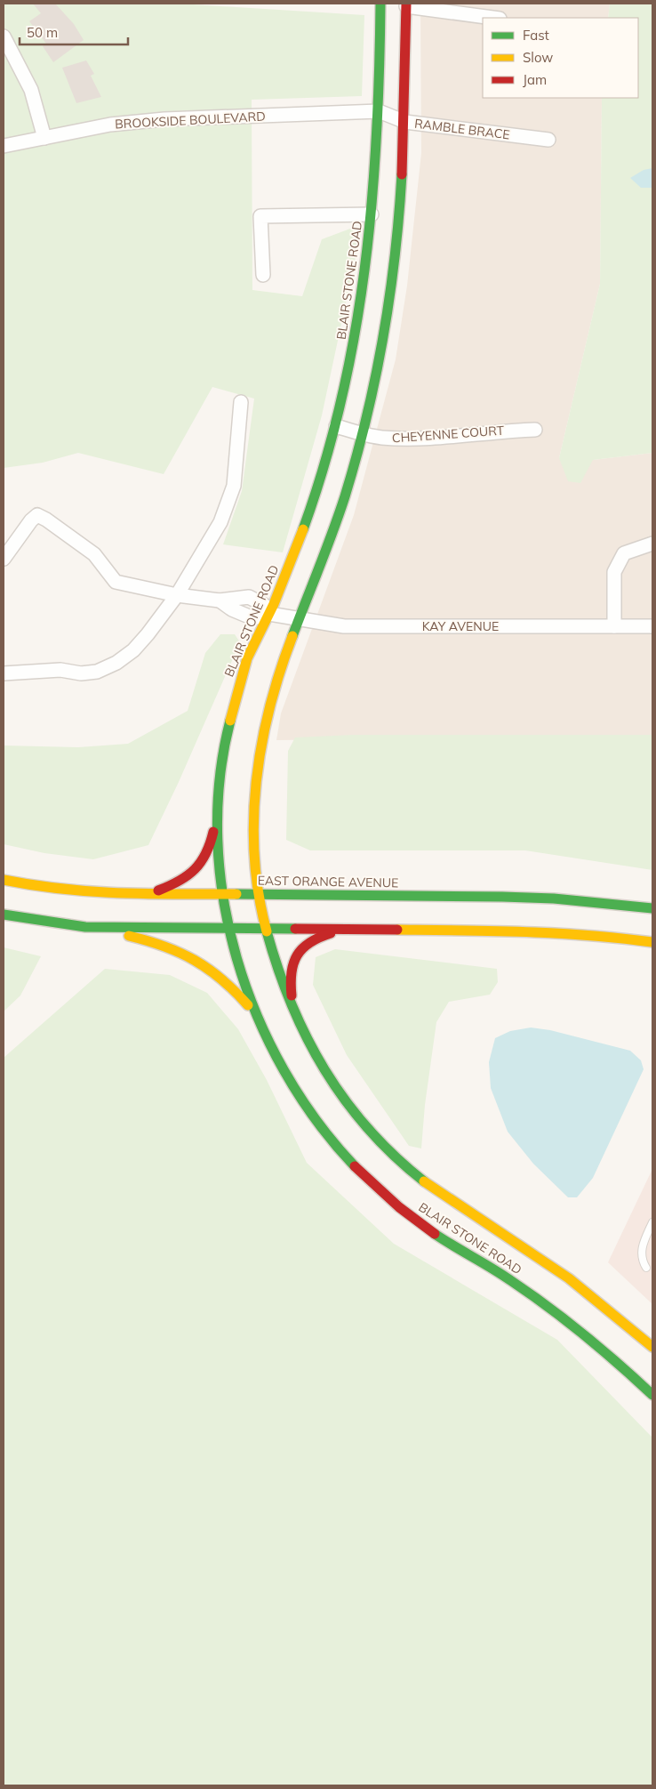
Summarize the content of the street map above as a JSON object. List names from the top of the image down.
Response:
{
  "streets": {
    "main road": ["BLAIR STONE ROAD", "EAST ORANGE AVENUE"],
    "street": [
      "BROOKSIDE BOULEVARD",
      "RAMBLE BRACE",
      "CHEYENNE COURT",
      "KAY AVENUE"
    ]
  },
  "crossings": [
    ["BROOKSIDE BOULEVARD", "RAMBLE BRACE"],
    ["BROOKSIDE BOULEVARD", "BLAIR STONE ROAD"],
    ["RAMBLE BRACE", "BLAIR STONE ROAD"],
    ["BLAIR STONE ROAD", "CHEYENNE COURT"],
    ["BLAIR STONE ROAD", "KAY AVENUE"],
    ["BLAIR STONE ROAD", "EAST ORANGE AVENUE"]
  ],
  "legend": ["Fast", "Slow", "Jam"],
  "scale_bar": "50 m"
}
